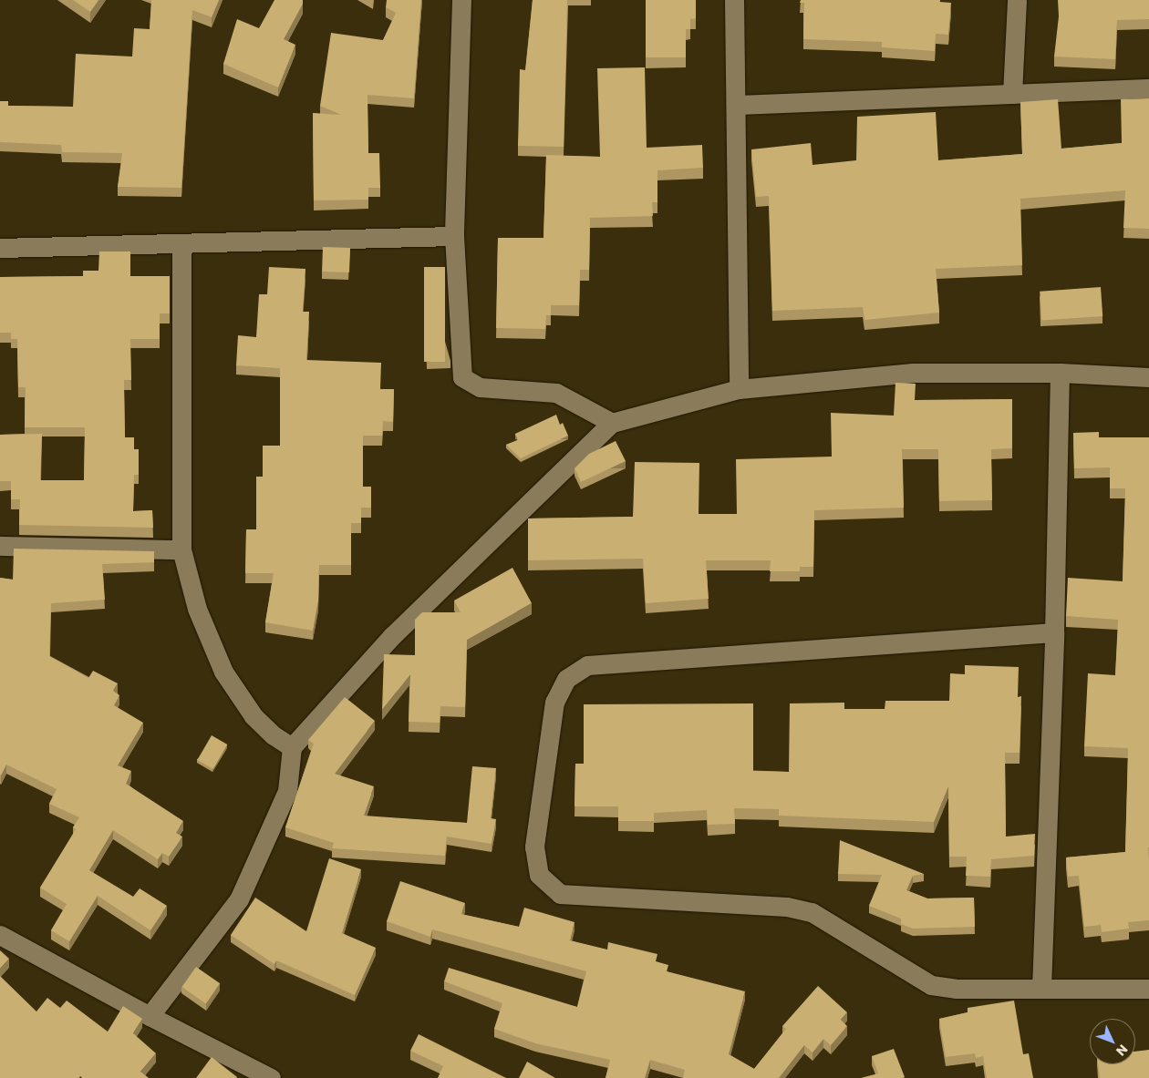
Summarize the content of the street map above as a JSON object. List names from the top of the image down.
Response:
{
  "north": "bottom right"
}
